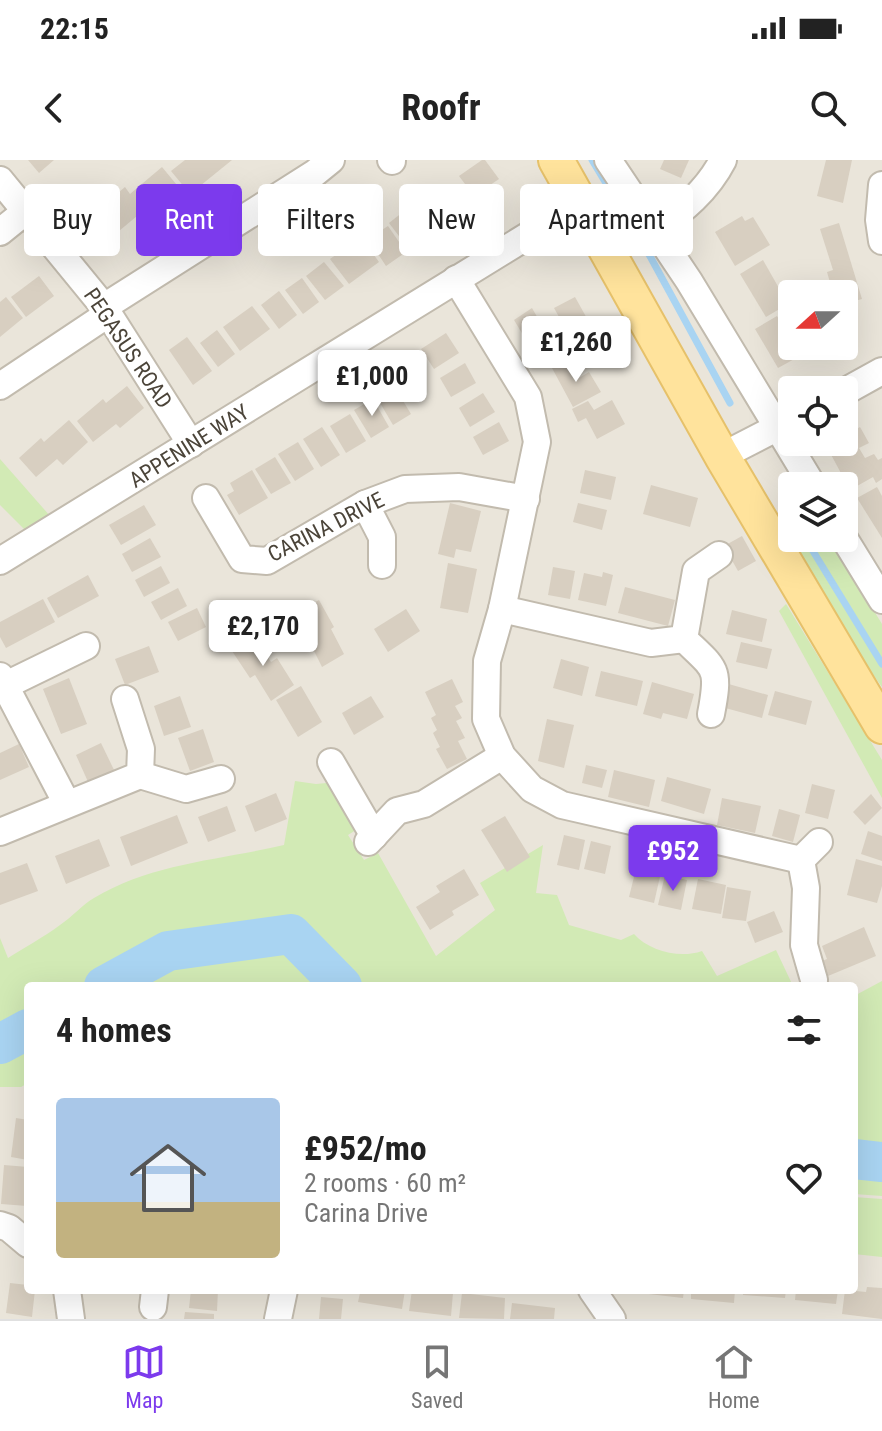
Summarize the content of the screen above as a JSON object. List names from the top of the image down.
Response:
{
  "streets": {
    "street": ["PEGASUS ROAD", "APPENINE WAY", "CARINA DRIVE"]
  },
  "crossings": [
    ["PEGASUS ROAD", "APPENINE WAY"]
  ],
  "north": "left",
  "page": {
    "status": "22:15",
    "header": "Roofr",
    "chip": [
      "Buy",
      "Rent",
      "Filters",
      "New",
      "Apartment"
    ],
    "price": [
      "£1,260",
      "£1,000",
      "£2,170",
      "£952"
    ],
    "heading": "4 homes",
    "list": [
      {
        "name": "£952/mo",
        "note": "2 rooms · 60 m² · Carina Drive"
      }
    ],
    "tabs": ["Map", "Saved", "Home"]
  }
}
